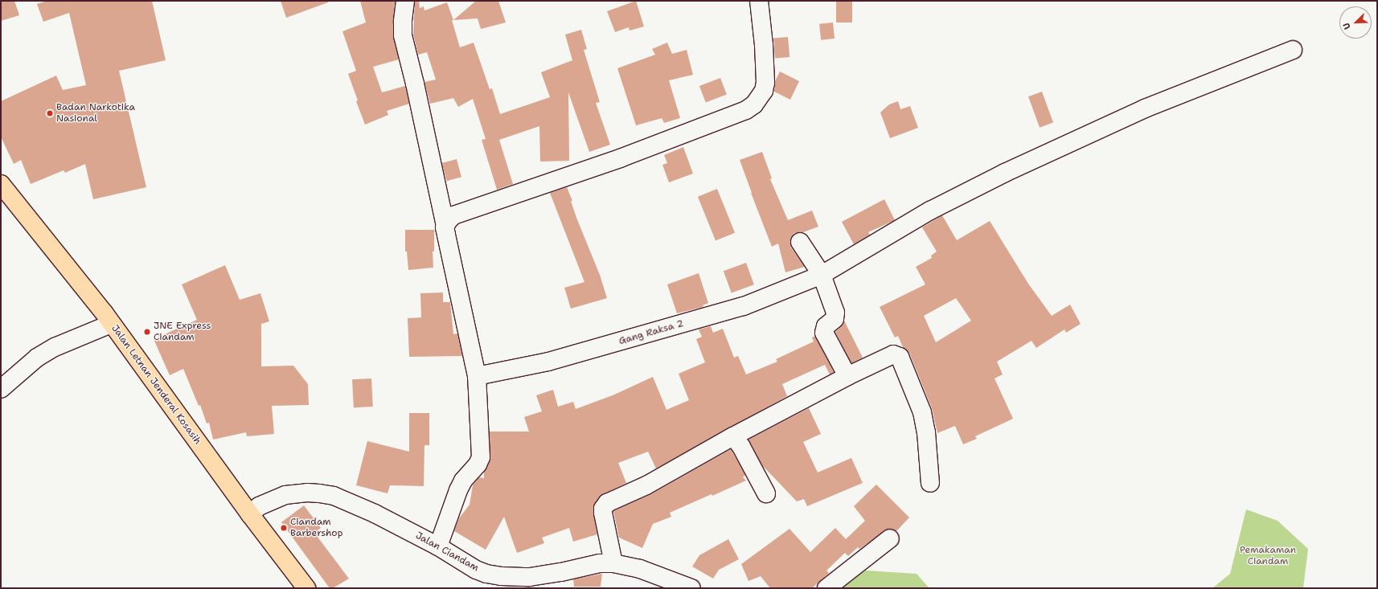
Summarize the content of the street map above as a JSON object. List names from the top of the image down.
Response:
{
  "streets": {
    "highway": ["Jalan Letnan Jenderal Kosasih"],
    "street": ["Gang Raksa 2", "Jalan Ciandam"]
  },
  "crossings": [
    ["Jalan Letnan Jenderal Kosasih", "Jalan Ciandam"]
  ],
  "parks": ["Pemakaman Ciandam"],
  "places": ["Badan Narkotika Nasional", "JNE Express Ciandam", "Ciandam Barbershop"],
  "north": "bottom left"
}
